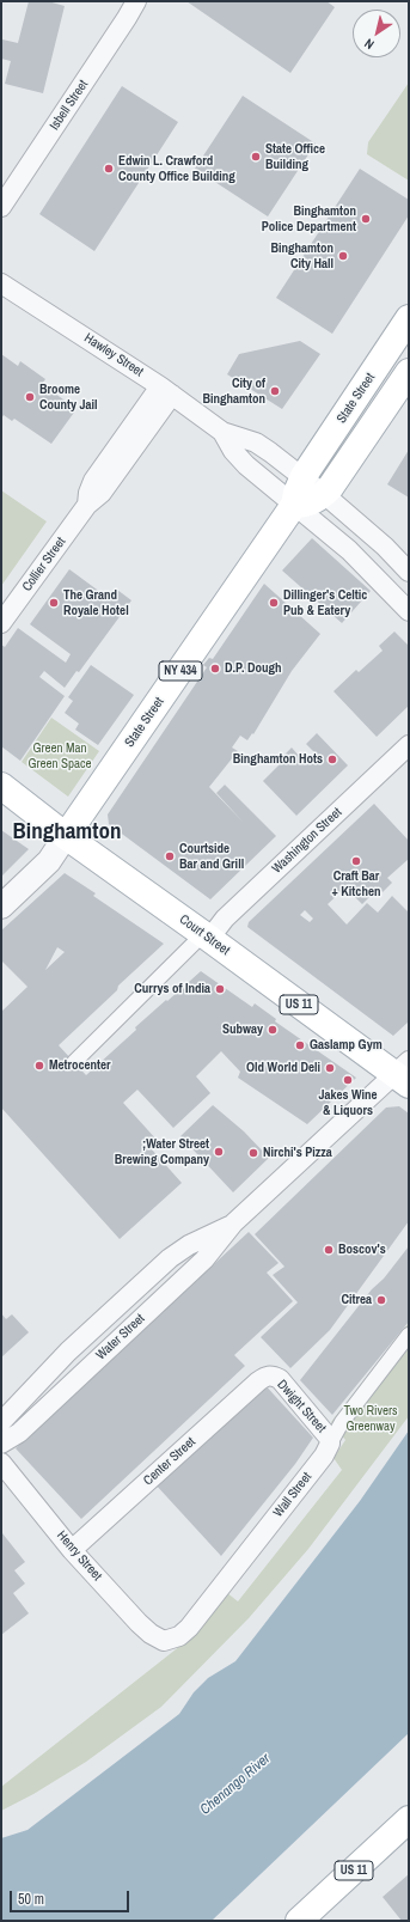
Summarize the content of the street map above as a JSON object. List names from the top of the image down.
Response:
{
  "streets": {
    "main road": [
      "State Street",
      "NY 434",
      "Court Street",
      "US 11"
    ],
    "street": [
      "Isbell Street",
      "Hawley Street",
      "Collier Street",
      "Washington Street",
      "Water Street",
      "Dwight Street",
      "Center Street",
      "Wall Street",
      "Henry Street"
    ]
  },
  "crossings": [
    ["Hawley Street", "State Street"],
    ["Hawley Street", "Collier Street"],
    ["State Street", "Court Street"],
    ["Washington Street", "Court Street"],
    ["Court Street", "Water Street"],
    ["Dwight Street", "Center Street"],
    ["Dwight Street", "Wall Street"],
    ["Center Street", "Henry Street"],
    ["Wall Street", "Henry Street"]
  ],
  "districts": ["Binghamton"],
  "water": ["Chenango River"],
  "parks": ["Green Man Green Space", "Two Rivers Greenway"],
  "places": [
    "State Office Building",
    "Edwin L. Crawford County Office Building",
    "Binghamton Police Department",
    "Binghamton City Hall",
    "City of Binghamton",
    "Broome County Jail",
    "The Grand Royale Hotel",
    "Dillinger's Celtic Pub & Eatery",
    "D.P. Dough",
    "Binghamton Hots",
    "Courtside Bar and Grill",
    "Craft Bar + Kitchen",
    "Currys of India",
    "Subway",
    "Gaslamp Gym",
    "Metrocenter",
    "Old World Deli",
    "Jakes Wine & Liquors",
    ";Water Street Brewing Company",
    "Nirchi's Pizza",
    "Boscov's",
    "Citrea"
  ],
  "scale_bar": "50 m",
  "north": "bottom left"
}
